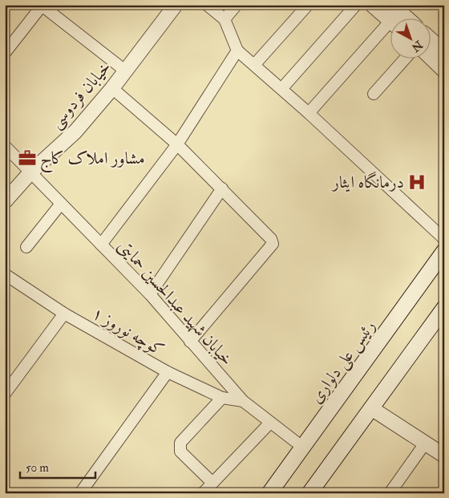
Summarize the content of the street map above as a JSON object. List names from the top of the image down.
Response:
{
  "streets": {
    "main road": ["رئیس علی دلواری"],
    "street": ["خیابان فردوسی", "خیابان شهید عبدالحسین حمایتی", "کوچه نوروز ۱"]
  },
  "crossings": [
    ["خیابان فردوسی", "خیابان شهید عبدالحسین حمایتی"],
    ["خیابان شهید عبدالحسین حمایتی", "کوچه نوروز ۱"],
    ["خیابان شهید عبدالحسین حمایتی", "رئیس علی دلواری"]
  ],
  "places": {
    "office": ["مشاور املاک کاج"],
    "hospital": ["درمانگاه ایثار"]
  },
  "scale_bar": "50 m",
  "north": "bottom right"
}
